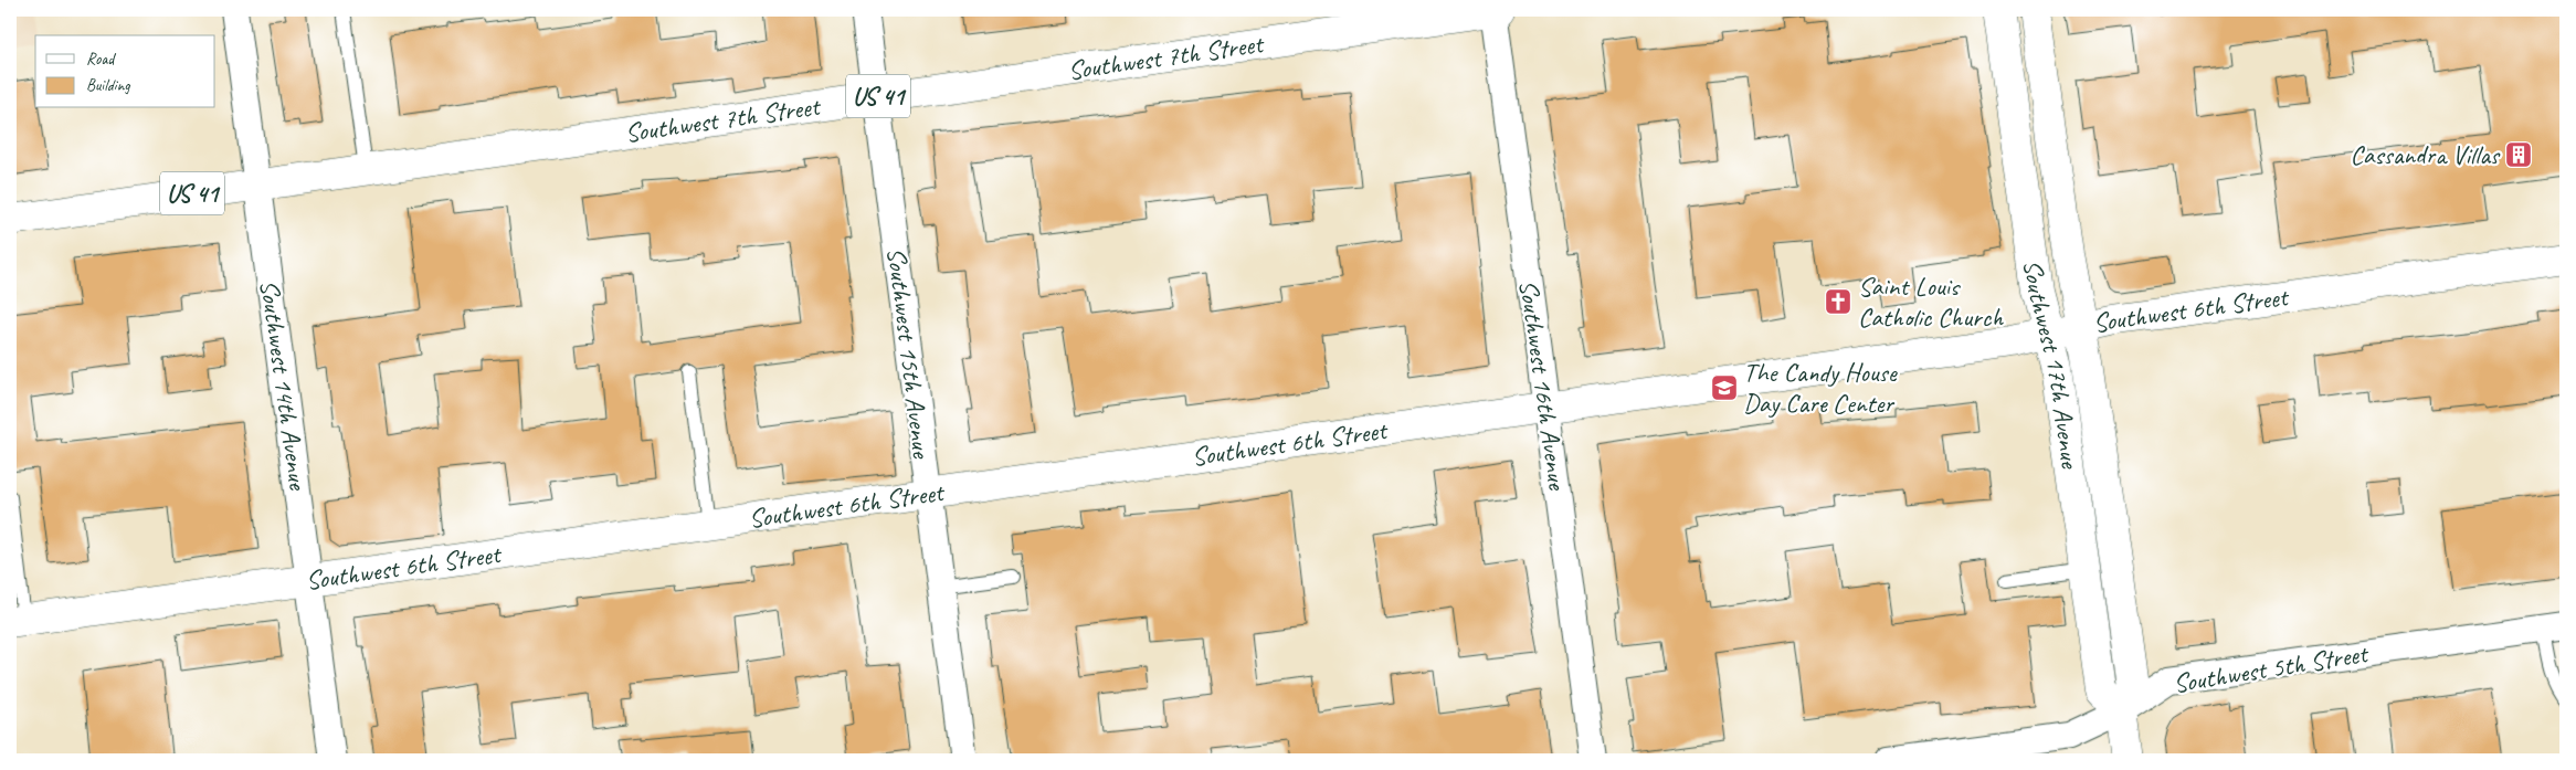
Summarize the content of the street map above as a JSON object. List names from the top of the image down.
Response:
{
  "streets": {
    "main road": [
      "Southwest 7th Street",
      "US 41",
      "Southwest 6th Street",
      "Southwest 17th Avenue"
    ],
    "street": [
      "Southwest 15th Avenue",
      "Southwest 14th Avenue",
      "Southwest 16th Avenue",
      "Southwest 5th Street"
    ]
  },
  "crossings": [
    ["Southwest 7th Street", "Southwest 15th Avenue"],
    ["Southwest 7th Street", "Southwest 14th Avenue"],
    ["Southwest 7th Street", "Southwest 16th Avenue"],
    ["Southwest 6th Street", "Southwest 15th Avenue"],
    ["Southwest 6th Street", "Southwest 17th Avenue"],
    ["Southwest 6th Street", "Southwest 14th Avenue"],
    ["Southwest 6th Street", "Southwest 16th Avenue"],
    ["Southwest 17th Avenue", "Southwest 5th Street"]
  ],
  "places": {
    "building": ["Cassandra Villas"],
    "church": ["Saint Louis Catholic Church"],
    "school or university": ["The Candy House Day Care Center"]
  },
  "legend": ["Road", "Building"]
}
